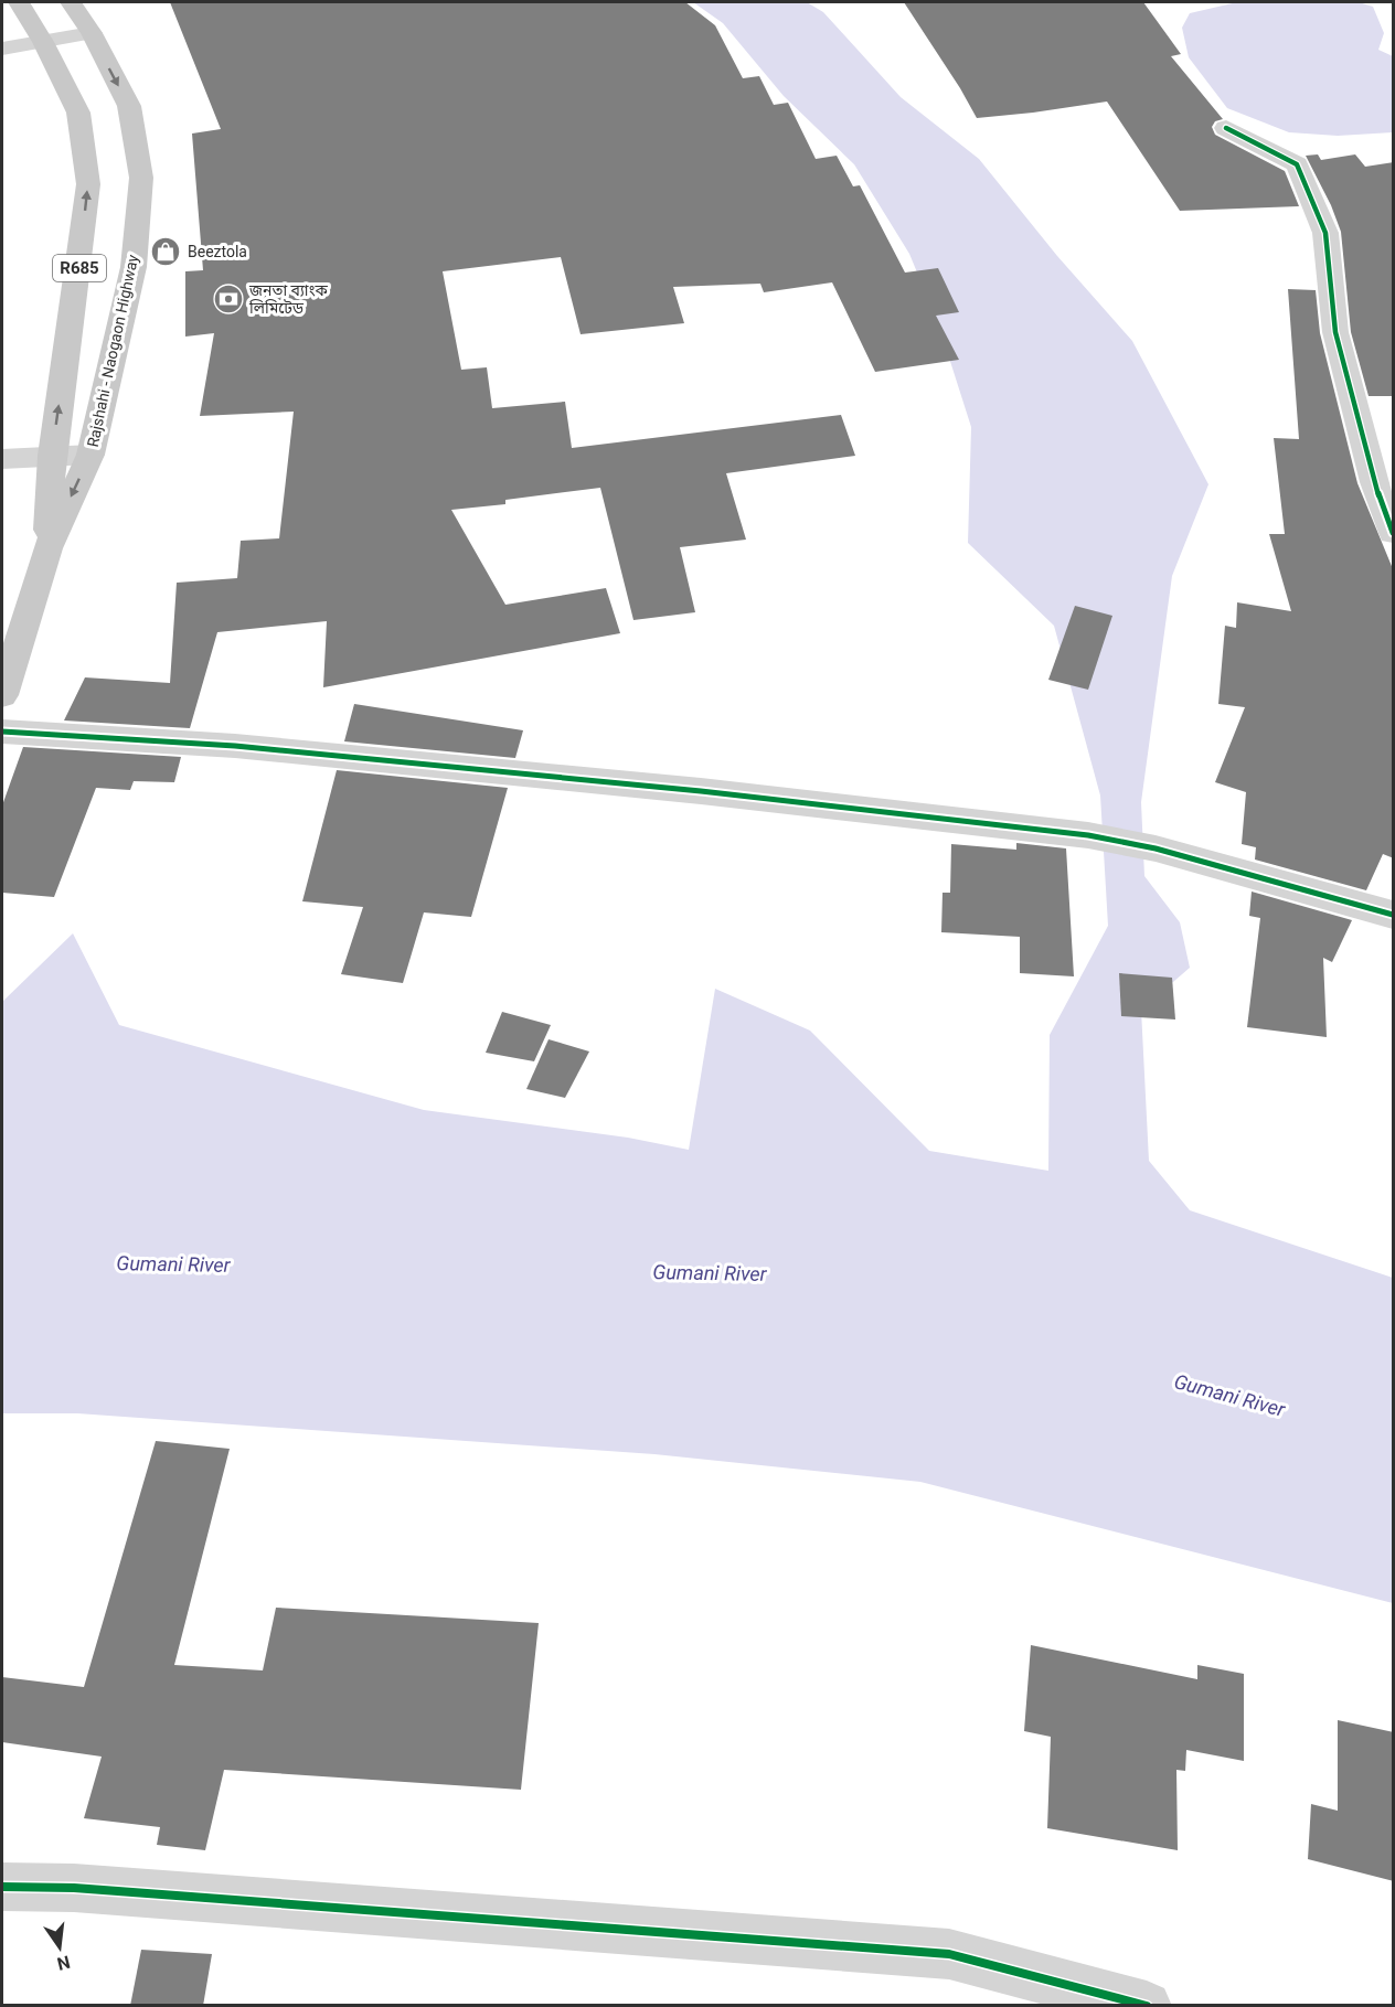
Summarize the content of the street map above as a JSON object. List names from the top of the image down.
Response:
{
  "streets": {
    "main road": ["R685", "Rajshahi - Naogaon Highway"]
  },
  "water": ["Gumani River"],
  "places": {
    "shop": ["Beeztola"],
    "bank": ["জনতা ব্যাংক লিমিটেড"]
  },
  "north": "bottom"
}
